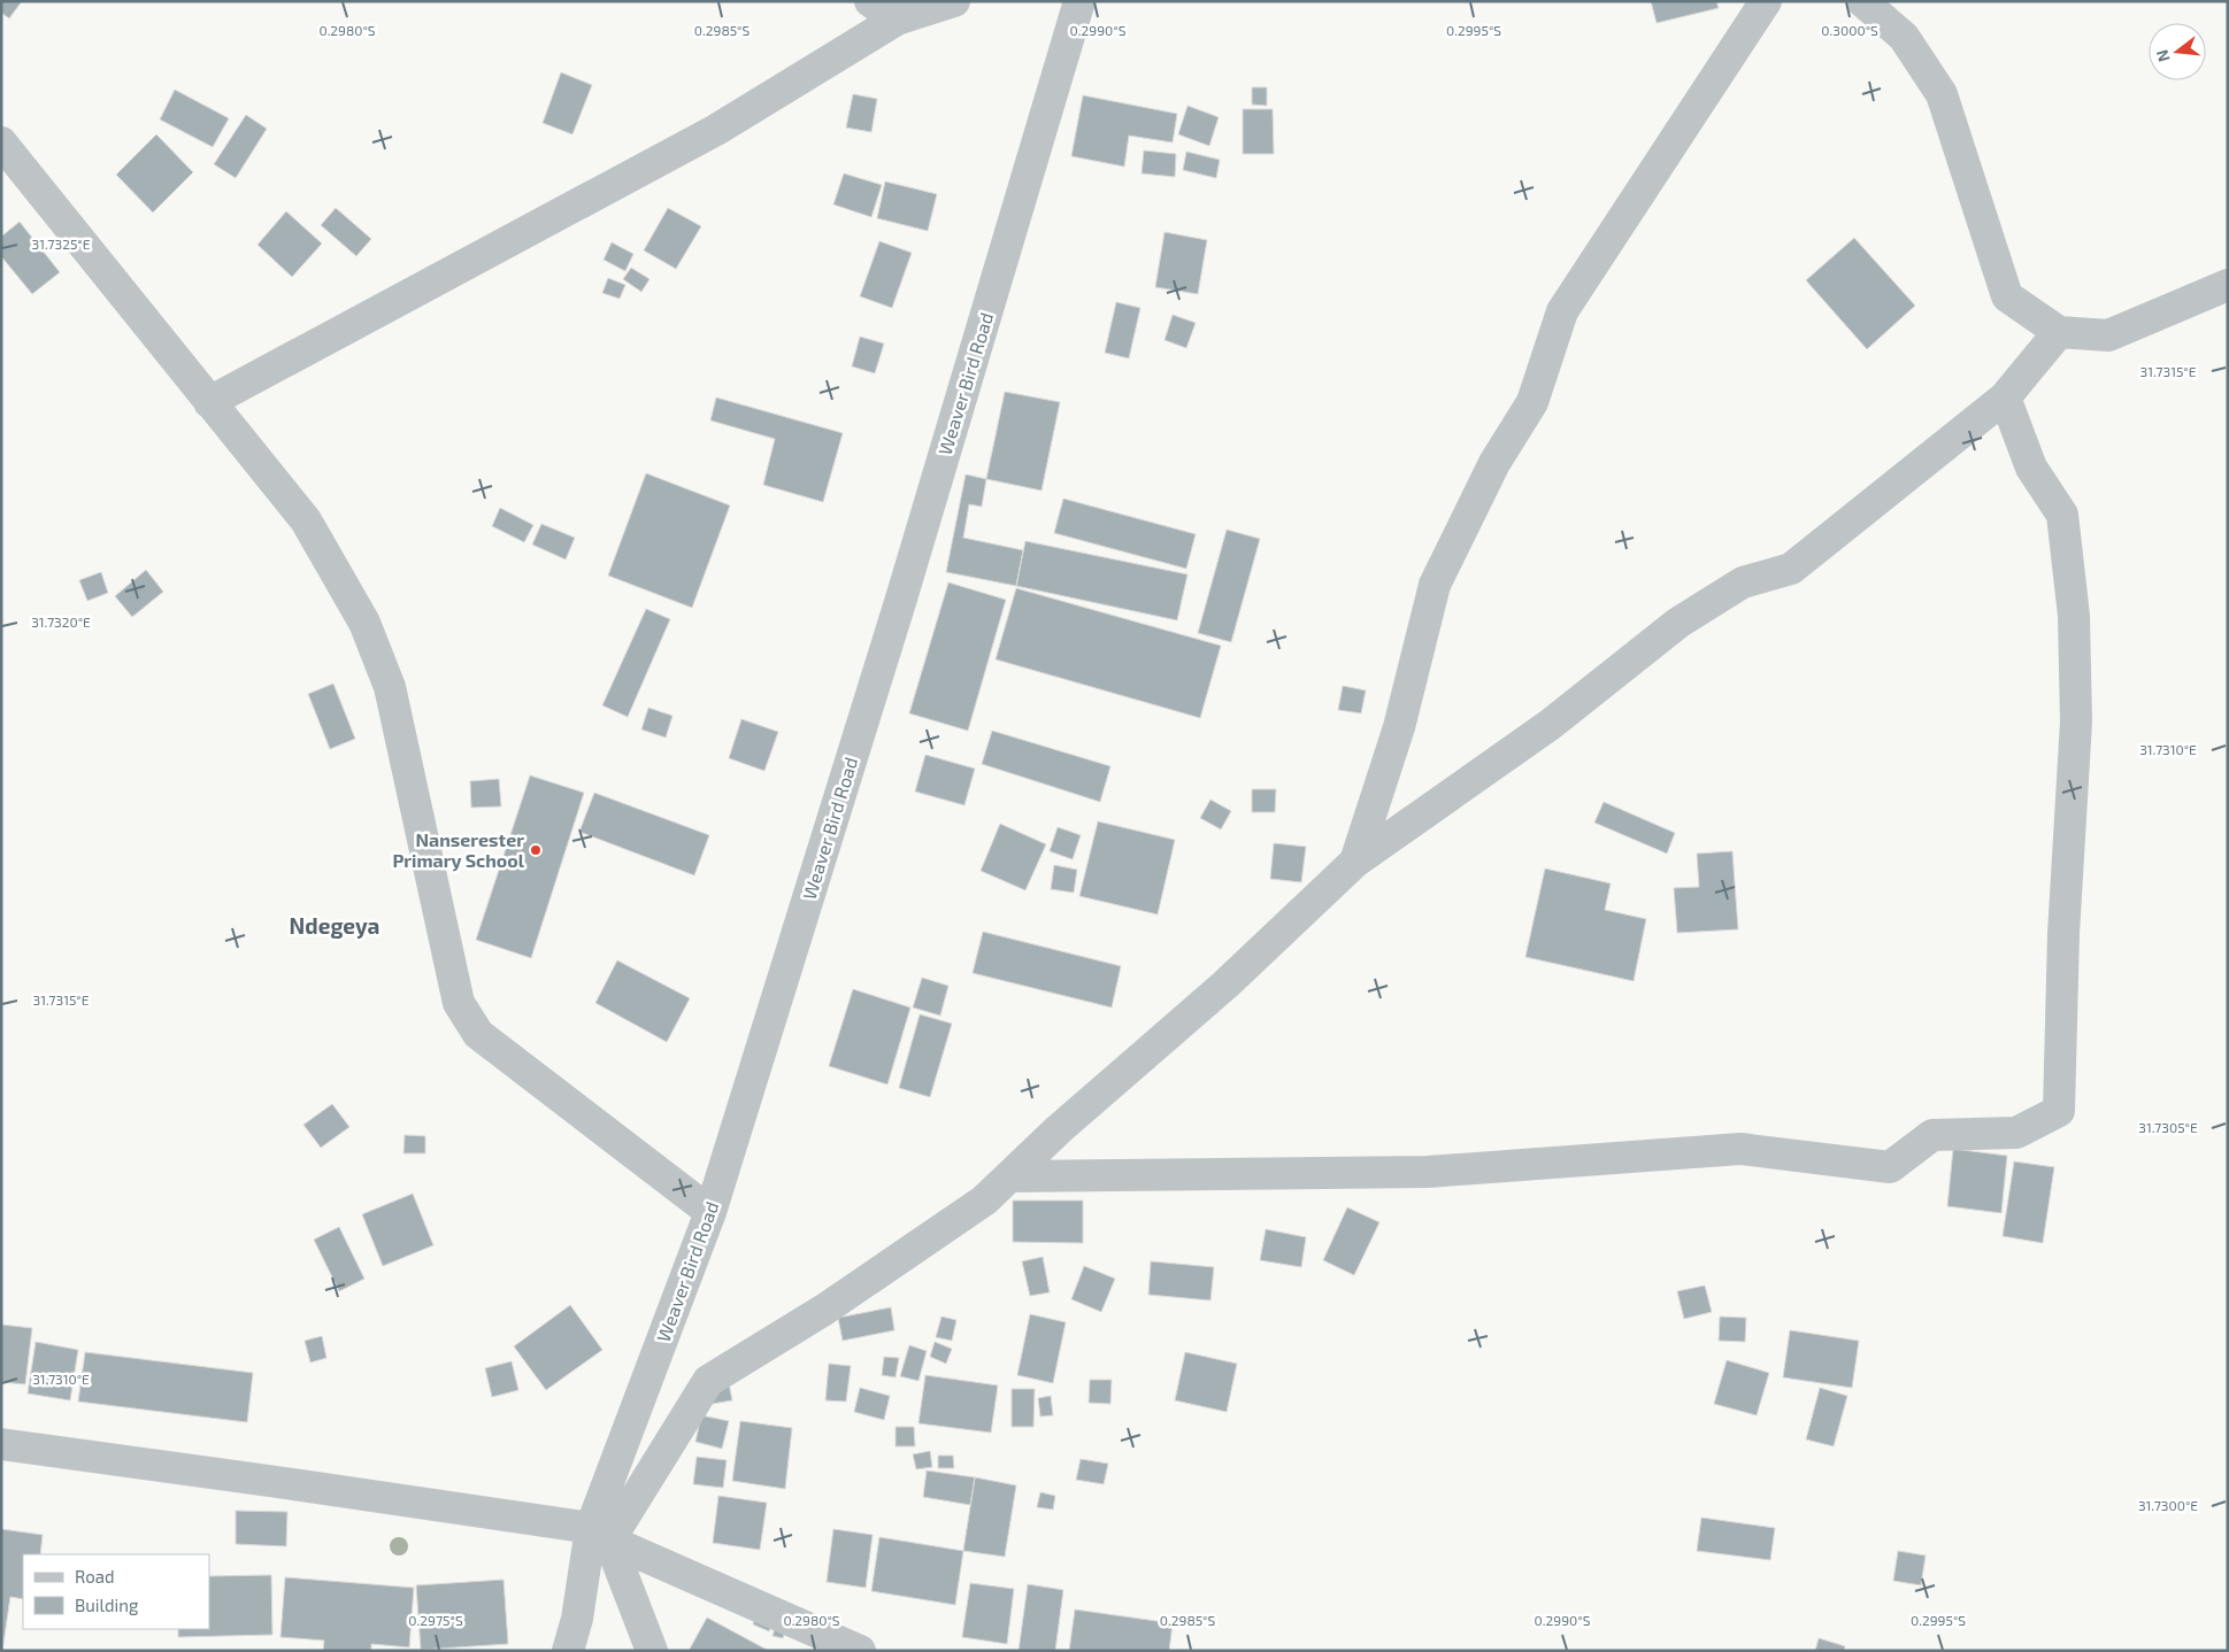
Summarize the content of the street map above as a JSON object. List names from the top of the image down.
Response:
{
  "streets": {
    "street": ["Weaver Bird Road"]
  },
  "districts": ["Ndegeya"],
  "places": ["Nanserester Primary School"],
  "legend": ["Road", "Building"],
  "north": "left",
  "coordinates": [
    "0.2980°S",
    "0.2985°S",
    "0.2990°S",
    "0.2995°S",
    "0.3000°S",
    "31.7325°E",
    "31.7315°E",
    "31.7320°E",
    "31.7310°E",
    "31.7305°E",
    "31.7300°E",
    "0.2975°S"
  ]
}
